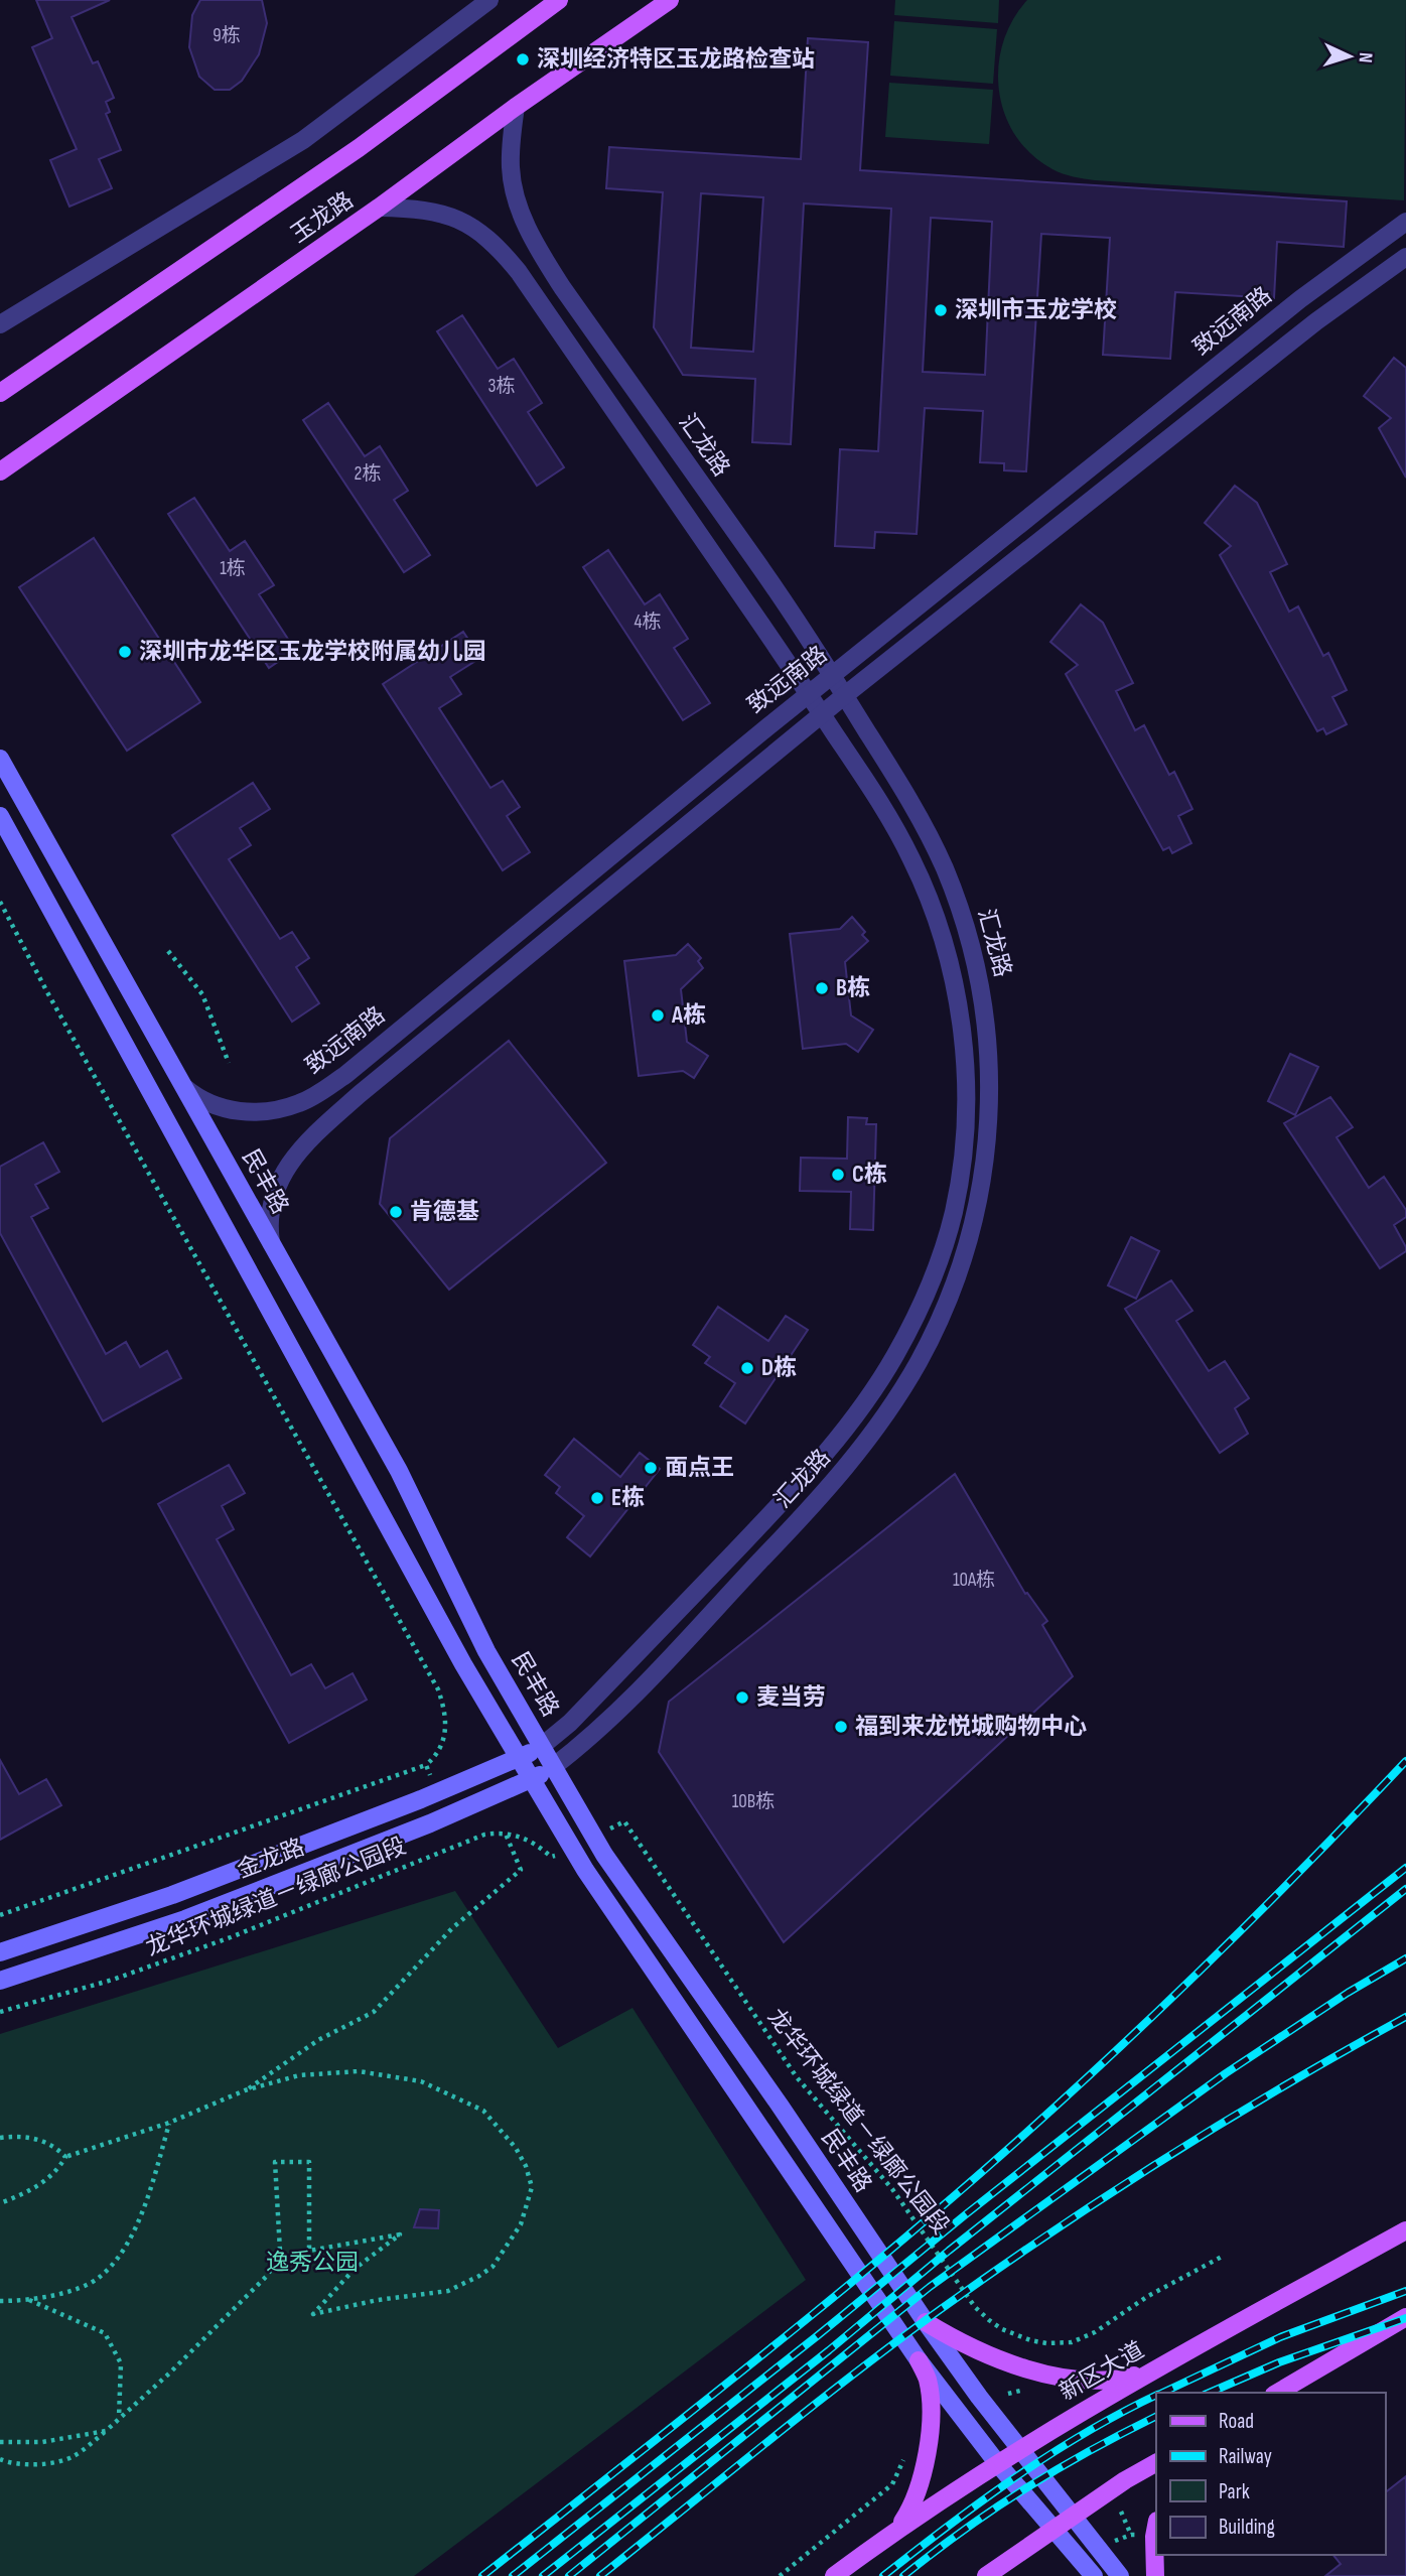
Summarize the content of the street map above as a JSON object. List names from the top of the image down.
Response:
{
  "streets": {
    "main road": [
      "玉龙路",
      "民丰路",
      "金龙路",
      "新区大道"
    ],
    "street": ["致远南路", "汇龙路"],
    "path": ["龙华环城绿道－绿廊公园段"]
  },
  "crossings": [
    ["玉龙路", "汇龙路"],
    ["致远南路", "汇龙路"],
    ["致远南路", "民丰路"],
    ["汇龙路", "民丰路"],
    ["汇龙路", "金龙路"],
    ["民丰路", "金龙路"],
    ["民丰路", "新区大道"]
  ],
  "parks": ["逸秀公园"],
  "places": [
    "深圳经济特区玉龙路检查站",
    "深圳市玉龙学校",
    "深圳市龙华区玉龙学校附属幼儿园",
    "B栋",
    "A栋",
    "C栋",
    "肯德基",
    "D栋",
    "面点王",
    "E栋",
    "麦当劳",
    "福到来龙悦城购物中心"
  ],
  "house_numbers": [
    "9栋",
    "3栋",
    "2栋",
    "1栋",
    "4栋",
    "10A栋",
    "10B栋"
  ],
  "legend": [
    "Road",
    "Railway",
    "Park",
    "Building"
  ],
  "north": "right"
}
